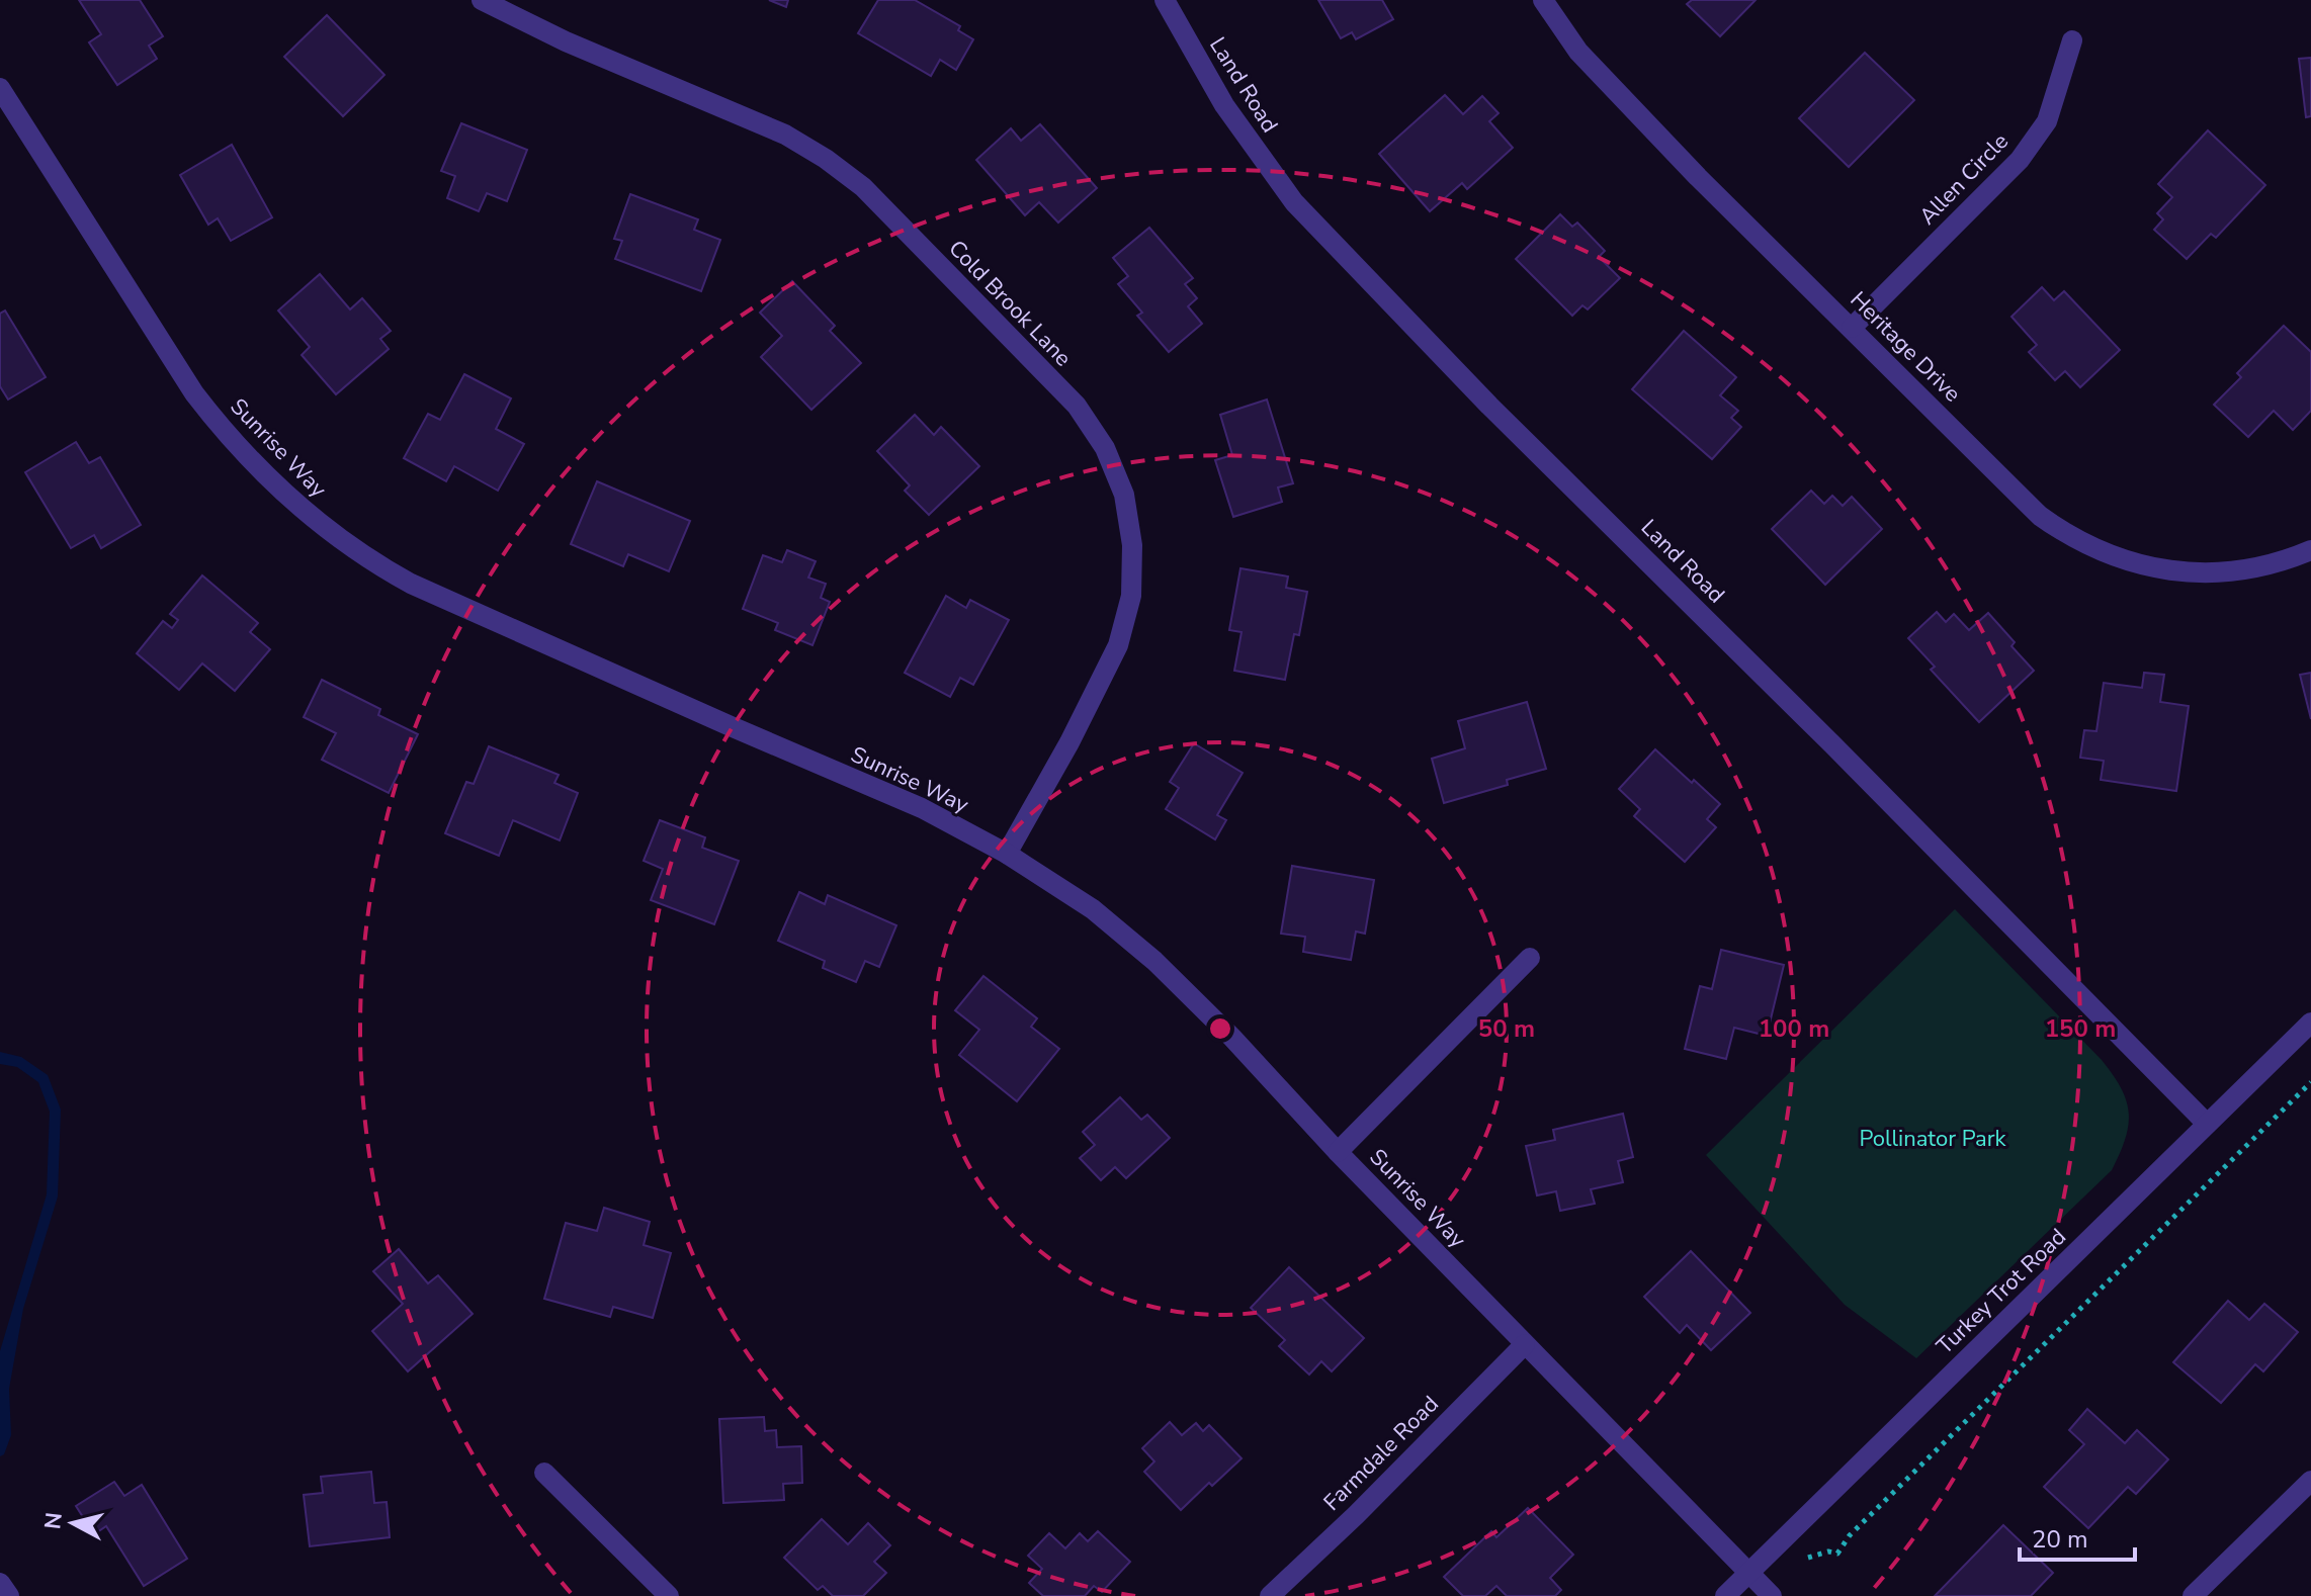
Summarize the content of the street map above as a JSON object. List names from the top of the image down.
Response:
{
  "streets": {
    "street": [
      "Land Road",
      "Allen Circle",
      "Cold Brook Lane",
      "Heritage Drive",
      "Sunrise Way",
      "Turkey Trot Road",
      "Farmdale Road"
    ]
  },
  "crossings": [
    ["Land Road", "Turkey Trot Road"],
    ["Allen Circle", "Heritage Drive"],
    ["Cold Brook Lane", "Sunrise Way"],
    ["Sunrise Way", "Turkey Trot Road"],
    ["Sunrise Way", "Farmdale Road"]
  ],
  "parks": ["Pollinator Park"],
  "scale_bar": "20 m",
  "north": "left",
  "rings": ["50 m", "100 m", "150 m"]
}
